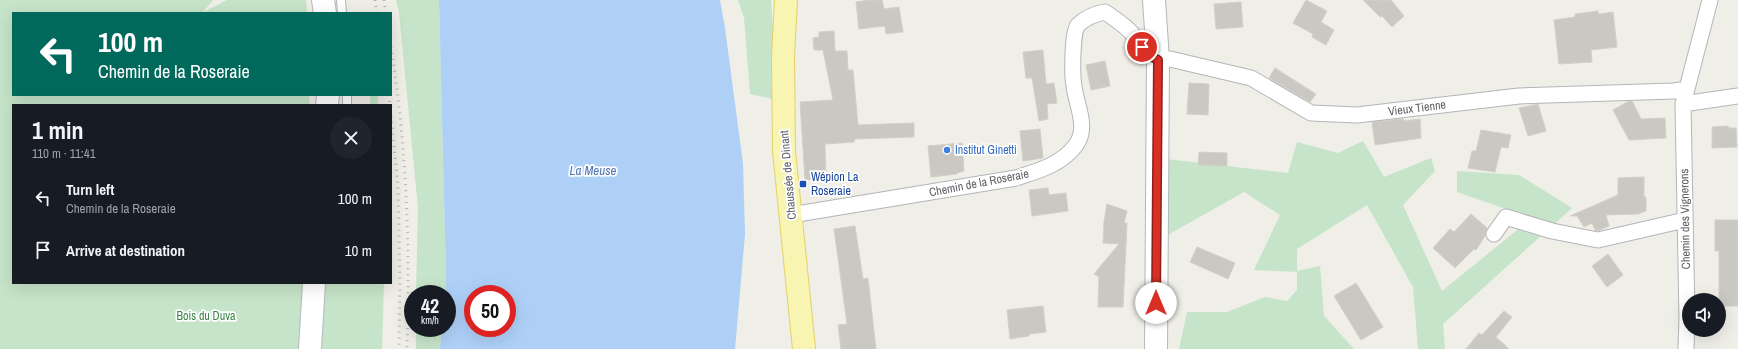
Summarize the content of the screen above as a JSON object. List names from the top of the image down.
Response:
{
  "streets": {
    "main road": ["Chaussée de Dinant"],
    "street": ["Vieux Tienne", "Chemin de la Roseraie", "Chemin des Vignerons"]
  },
  "crossings": [
    ["Vieux Tienne", "Chemin de la Roseraie"],
    ["Vieux Tienne", "Chemin des Vignerons"],
    ["Chaussée de Dinant", "Chemin de la Roseraie"]
  ],
  "water": ["La Meuse"],
  "parks": ["Bois du Duva"],
  "places": {
    "other": ["Institut Ginetti"],
    "transit": ["Wépion La Roseraie"]
  },
  "page": {
    "turn": ["100 m", "Chemin de la Roseraie"],
    "heading": ["1 min", "110 m · 11:41"],
    "list": [
      {
        "name": "Turn left",
        "note": "Chemin de la Roseraie",
        "value": "100 m"
      },
      {
        "name": "Arrive at destination",
        "value": "10 m"
      }
    ],
    "speed": "42 km/h",
    "limit": "50"
  }
}
